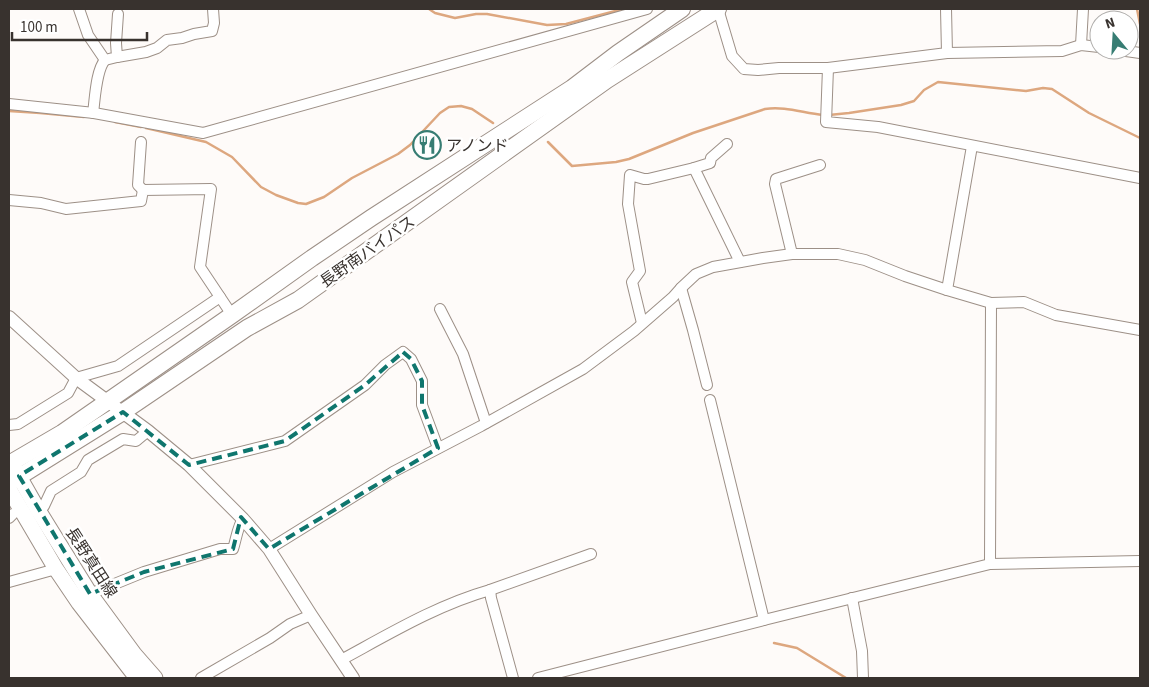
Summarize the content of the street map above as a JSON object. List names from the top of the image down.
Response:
{
  "streets": {
    "highway": ["長野南バイパス"],
    "main road": ["長野真田線"]
  },
  "crossings": [
    ["長野南バイパス", "長野真田線"]
  ],
  "places": {
    "restaurant": ["アノンド"]
  },
  "scale_bar": "100 m",
  "north": "top"
}
